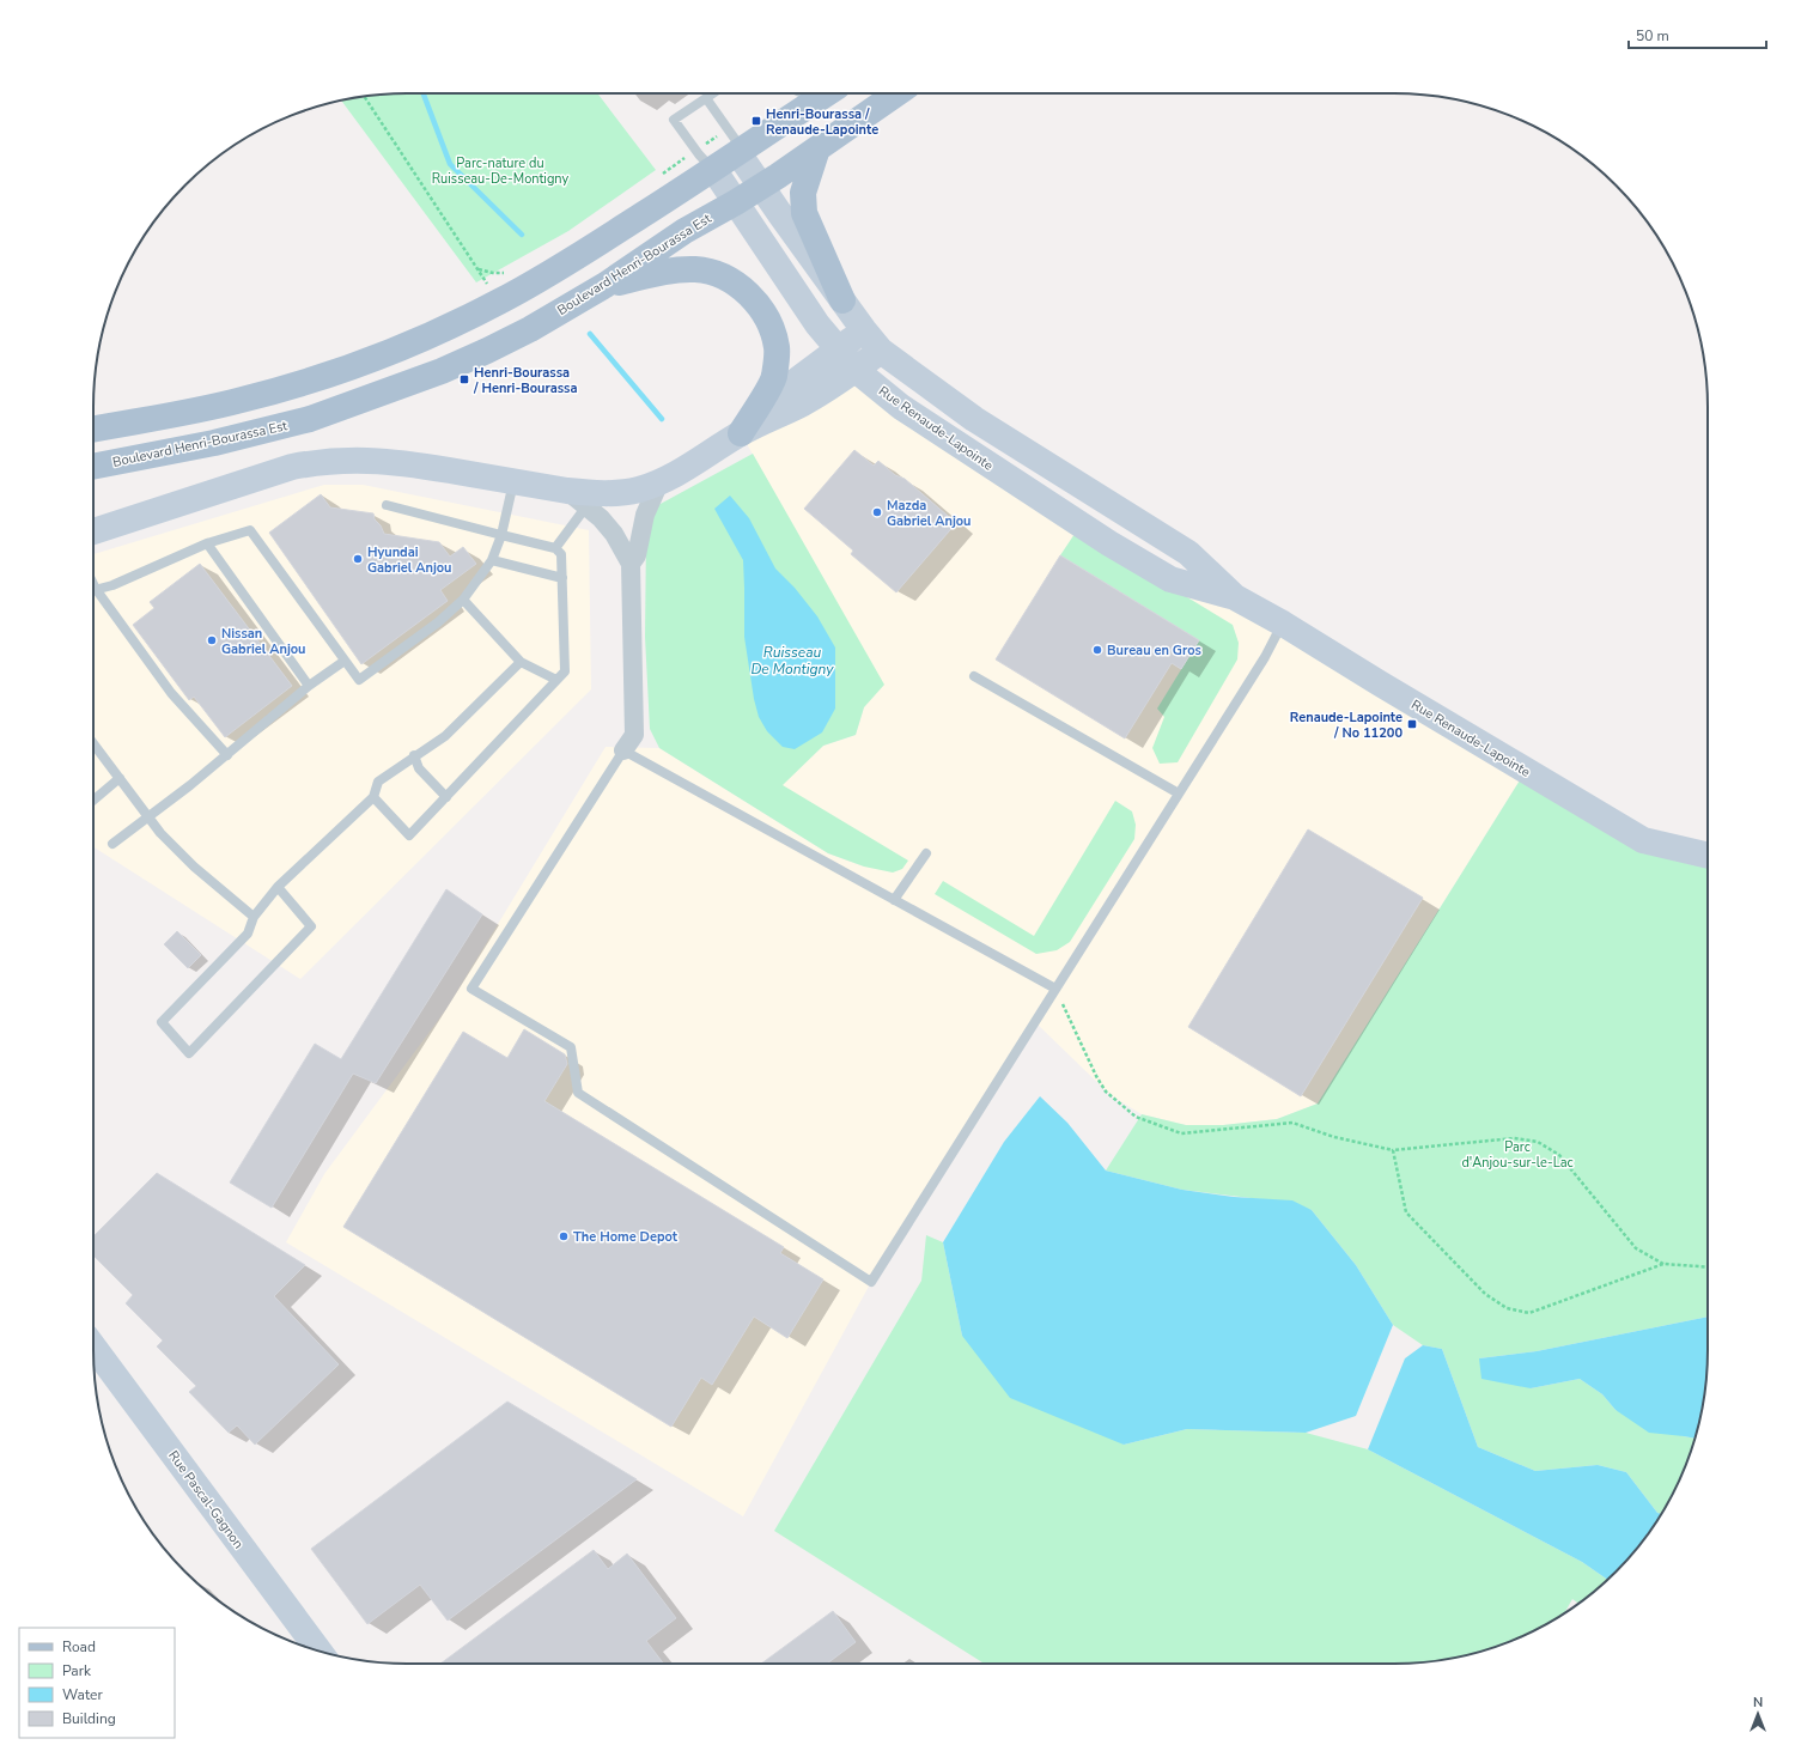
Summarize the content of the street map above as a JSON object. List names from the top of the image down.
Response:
{
  "streets": {
    "main road": ["Boulevard Henri-Bourassa Est"],
    "street": ["Rue Renaude-Lapointe", "Rue Pascal-Gagnon"]
  },
  "crossings": [
    ["Boulevard Henri-Bourassa Est", "Rue Renaude-Lapointe"]
  ],
  "water": ["Ruisseau De Montigny"],
  "parks": ["Parc-nature du Ruisseau-De-Montigny", "Parc d'Anjou-sur-le-Lac"],
  "places": {
    "transit": ["Henri-Bourassa / Renaude-Lapointe", "Henri-Bourassa / Henri-Bourassa", "Renaude-Lapointe / No 11200"],
    "other": [
      "Mazda Gabriel Anjou",
      "Hyundai Gabriel Anjou",
      "Nissan Gabriel Anjou",
      "Bureau en Gros",
      "The Home Depot"
    ]
  },
  "legend": [
    "Road",
    "Park",
    "Water",
    "Building"
  ],
  "scale_bar": "50 m",
  "north": "top"
}
